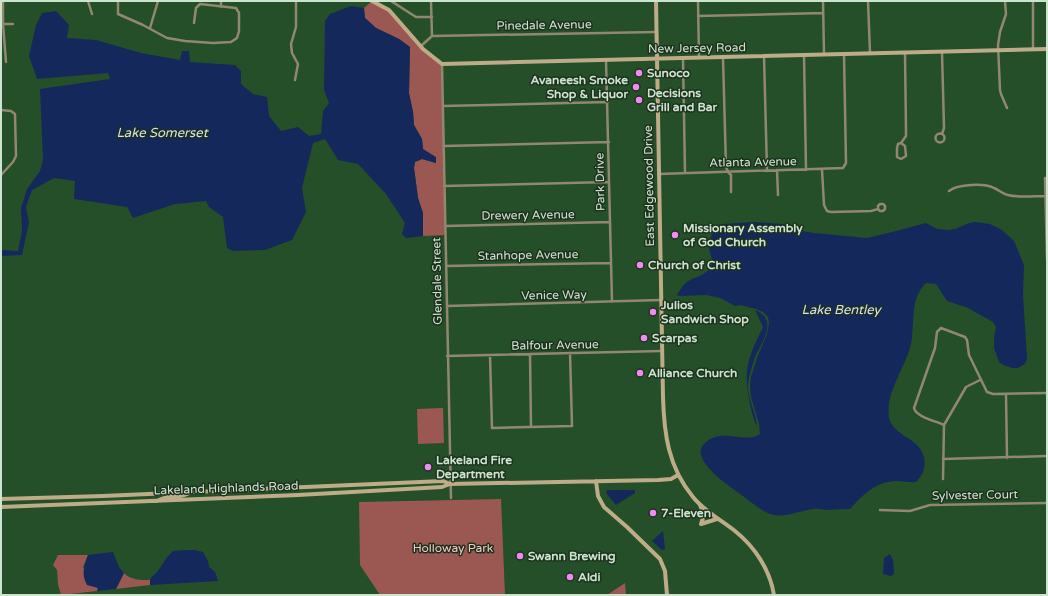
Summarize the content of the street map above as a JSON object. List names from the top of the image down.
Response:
{
  "streets": {
    "main road": ["New Jersey Road", "East Edgewood Drive", "Lakeland Highlands Road"],
    "street": [
      "Pinedale Avenue",
      "Atlanta Avenue",
      "Park Drive",
      "Drewery Avenue",
      "Stanhope Avenue",
      "Glendale Street",
      "Venice Way",
      "Balfour Avenue",
      "Sylvester Court"
    ]
  },
  "crossings": [
    ["Pinedale Avenue", "East Edgewood Drive"],
    ["New Jersey Road", "Atlanta Avenue"],
    ["New Jersey Road", "Park Drive"],
    ["New Jersey Road", "East Edgewood Drive"],
    ["New Jersey Road", "Glendale Street"],
    ["Atlanta Avenue", "East Edgewood Drive"],
    ["Park Drive", "Drewery Avenue"],
    ["Park Drive", "Stanhope Avenue"],
    ["Park Drive", "Venice Way"],
    ["East Edgewood Drive", "Venice Way"],
    ["East Edgewood Drive", "Balfour Avenue"],
    ["East Edgewood Drive", "Lakeland Highlands Road"],
    ["Drewery Avenue", "Glendale Street"],
    ["Stanhope Avenue", "Glendale Street"],
    ["Glendale Street", "Venice Way"],
    ["Glendale Street", "Balfour Avenue"],
    ["Glendale Street", "Lakeland Highlands Road"]
  ],
  "water": ["Lake Somerset", "Lake Bentley"],
  "parks": ["Holloway Park"],
  "places": [
    "Sunoco",
    "Avaneesh Smoke Shop & Liquor",
    "Decisions Grill and Bar",
    "Missionary Assembly of God Church",
    "Church of Christ",
    "Julios Sandwich Shop",
    "Scarpas",
    "Alliance Church",
    "Lakeland Fire Department",
    "7-Eleven",
    "Swann Brewing",
    "Aldi"
  ]
}
